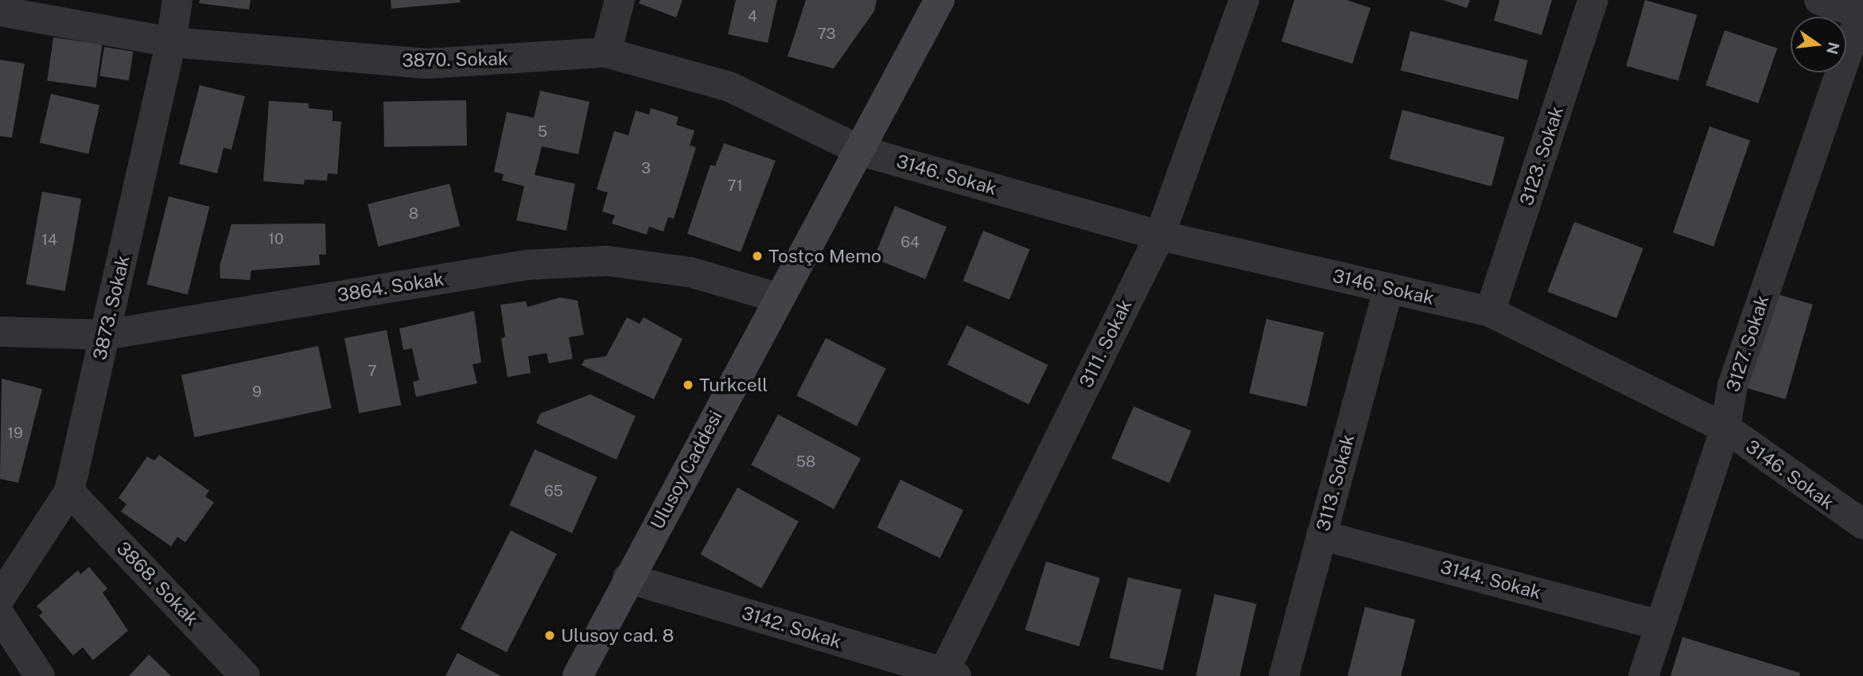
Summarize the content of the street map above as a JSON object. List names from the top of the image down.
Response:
{
  "streets": {
    "street": [
      "3870. Sokak",
      "3123. Sokak",
      "3146. Sokak",
      "3864. Sokak",
      "3873. Sokak",
      "3111. Sokak",
      "3127. Sokak",
      "Ulusoy Caddesi",
      "3113. Sokak",
      "3144. Sokak",
      "3868. Sokak",
      "3142. Sokak"
    ]
  },
  "crossings": [
    ["3870. Sokak", "3146. Sokak"],
    ["3870. Sokak", "3873. Sokak"],
    ["3870. Sokak", "Ulusoy Caddesi"],
    ["3123. Sokak", "3146. Sokak"],
    ["3146. Sokak", "3111. Sokak"],
    ["3146. Sokak", "3127. Sokak"],
    ["3146. Sokak", "Ulusoy Caddesi"],
    ["3146. Sokak", "3113. Sokak"],
    ["3864. Sokak", "3873. Sokak"],
    ["3864. Sokak", "Ulusoy Caddesi"],
    ["3873. Sokak", "3868. Sokak"],
    ["3111. Sokak", "3142. Sokak"],
    ["3127. Sokak", "3144. Sokak"],
    ["Ulusoy Caddesi", "3142. Sokak"],
    ["3113. Sokak", "3144. Sokak"]
  ],
  "places": ["Tostço Memo", "Turkcell", "Ulusoy cad. 8"],
  "house_numbers": [
    "4",
    "73",
    "5",
    "3",
    "71",
    "8",
    "10",
    "14",
    "64",
    "7",
    "9",
    "19",
    "58",
    "65"
  ],
  "north": "right"
}
